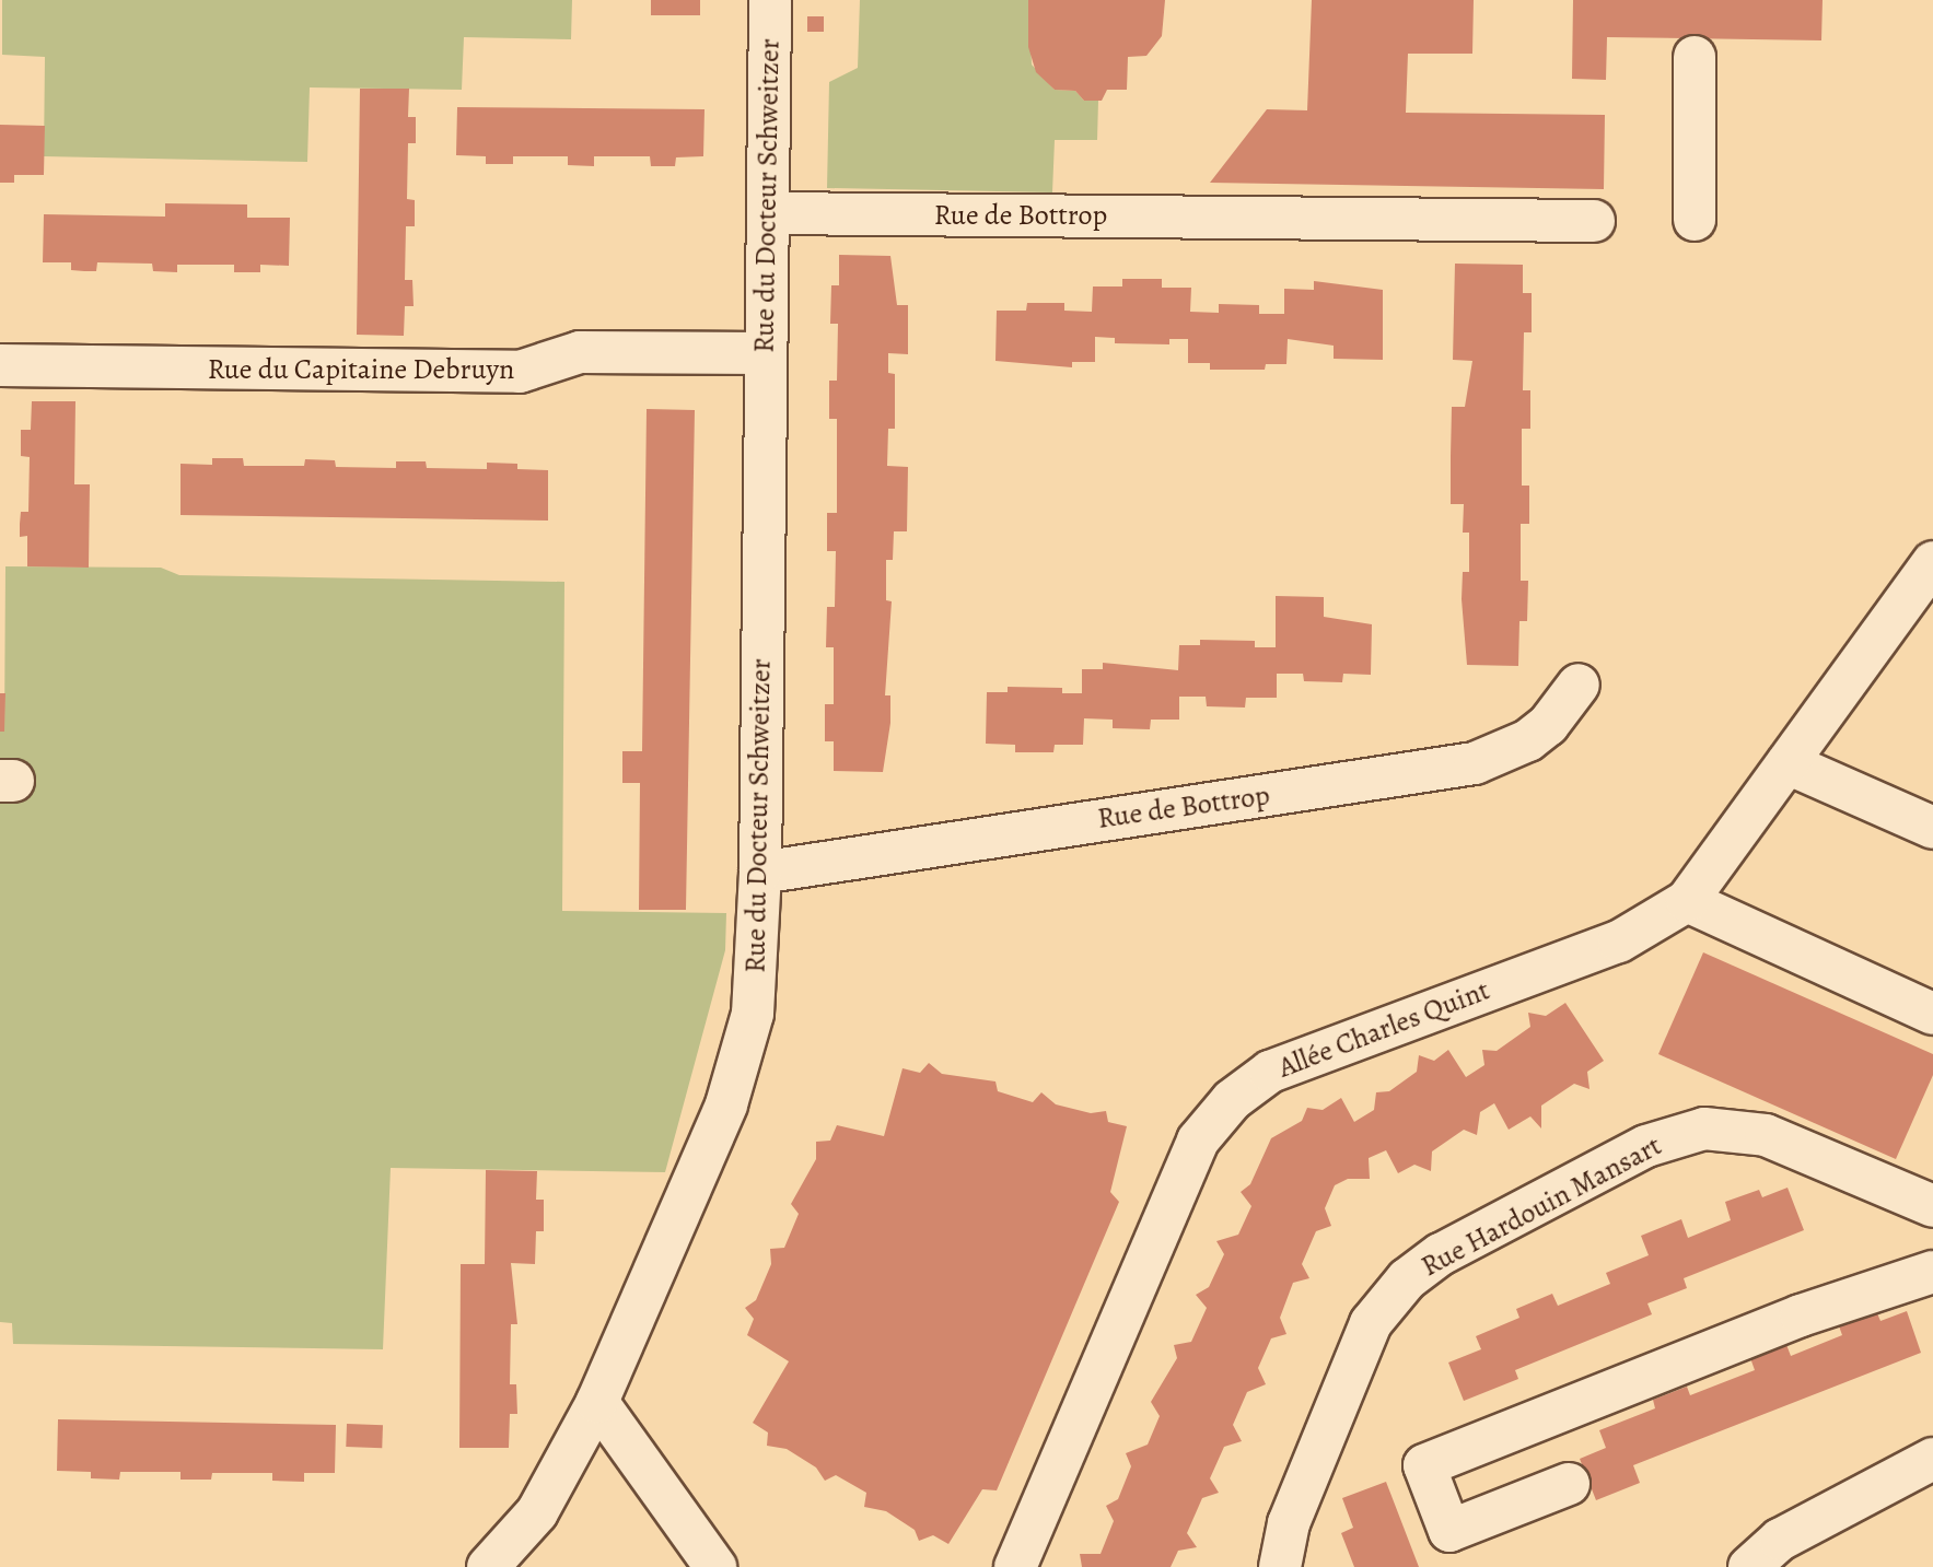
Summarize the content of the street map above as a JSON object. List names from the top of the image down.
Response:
{
  "streets": {
    "street": [
      "Rue du Docteur Schweitzer",
      "Rue de Bottrop",
      "Rue du Capitaine Debruyn",
      "Allée Charles Quint",
      "Rue Hardouin Mansart"
    ]
  },
  "crossings": [
    ["Rue du Docteur Schweitzer", "Rue de Bottrop"],
    ["Rue du Docteur Schweitzer", "Rue du Capitaine Debruyn"]
  ]
}
